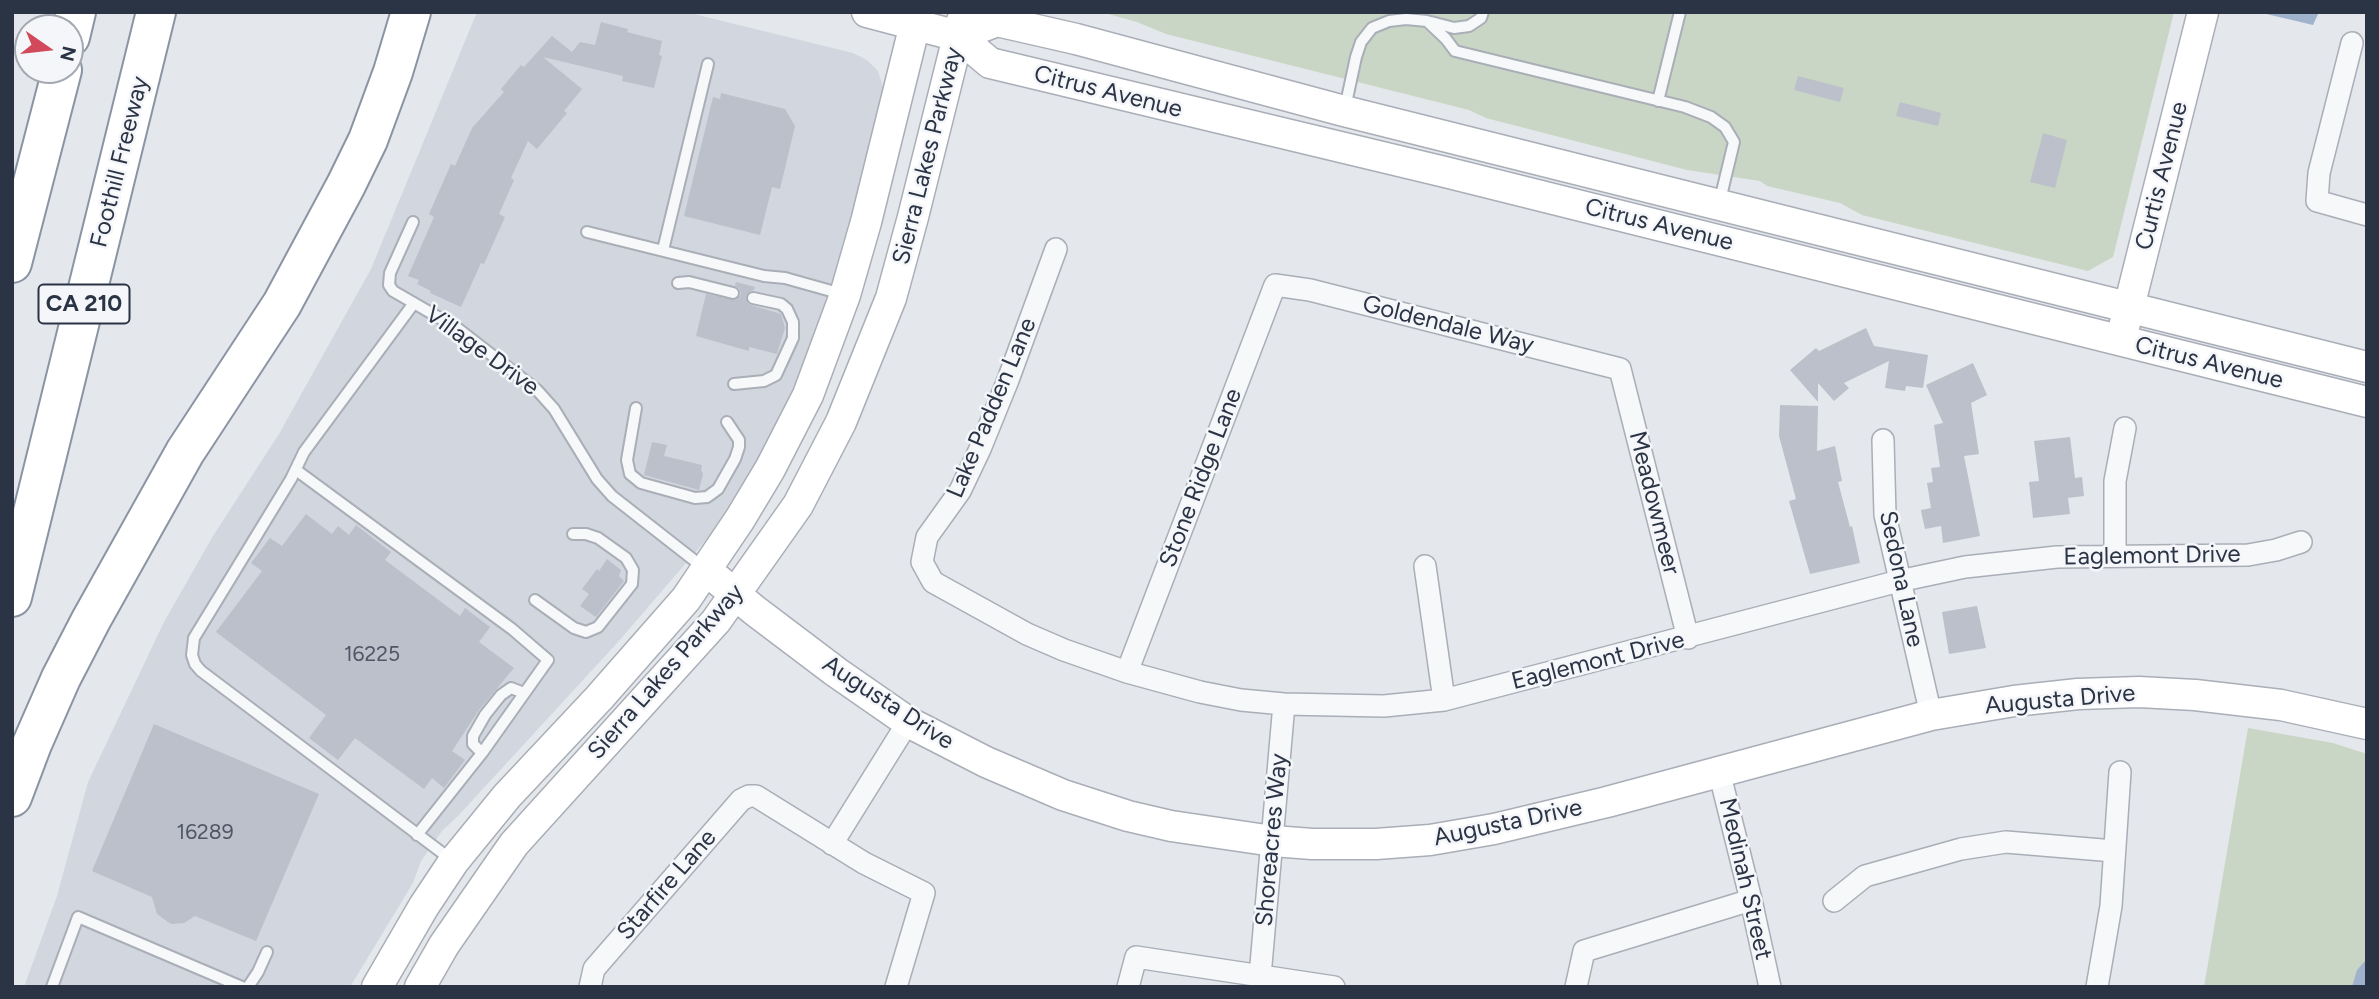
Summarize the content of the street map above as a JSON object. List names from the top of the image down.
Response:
{
  "streets": {
    "highway": ["Foothill Freeway", "CA 210"],
    "street": [
      "Citrus Avenue",
      "Sierra Lakes Parkway",
      "Curtis Avenue",
      "Goldendale Way",
      "Lake Padden Lane",
      "Stone Ridge Lane",
      "Meadowmeer",
      "Eaglemont Drive",
      "Sedona Lane",
      "Augusta Drive",
      "Shoreacres Way",
      "Medinah Street",
      "Starfire Lane"
    ],
    "lane": ["Village Drive"]
  },
  "crossings": [
    ["Citrus Avenue", "Sierra Lakes Parkway"],
    ["Citrus Avenue", "Curtis Avenue"],
    ["Sierra Lakes Parkway", "Village Drive"],
    ["Sierra Lakes Parkway", "Augusta Drive"],
    ["Goldendale Way", "Stone Ridge Lane"],
    ["Goldendale Way", "Meadowmeer"],
    ["Village Drive", "Augusta Drive"],
    ["Lake Padden Lane", "Eaglemont Drive"],
    ["Stone Ridge Lane", "Eaglemont Drive"],
    ["Meadowmeer", "Eaglemont Drive"],
    ["Eaglemont Drive", "Sedona Lane"],
    ["Eaglemont Drive", "Shoreacres Way"],
    ["Sedona Lane", "Augusta Drive"],
    ["Augusta Drive", "Shoreacres Way"],
    ["Augusta Drive", "Medinah Street"]
  ],
  "house_numbers": ["16225", "16289"],
  "north": "right"
}
